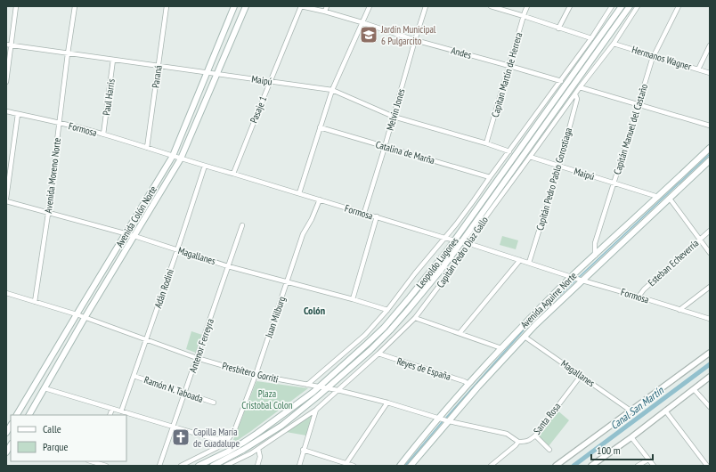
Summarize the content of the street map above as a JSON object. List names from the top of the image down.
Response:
{
  "streets": {
    "main road": ["Avenida Colón Norte", "Leopoldo Lugones", "Avenida Aguirre Norte"],
    "street": [
      "Andes",
      "Hermanos Wagner",
      "Capitan Martín de Herrera",
      "Paraná",
      "Maipú",
      "Paul Harris",
      "Pasaje 1",
      "Melvin Jones",
      "Formosa",
      "Capitán Manuel del Castaño",
      "Catalina de Marña",
      "Avenida Moreno Norte",
      "Capitán Pedro Pablo Gorostiaga",
      "Capitán Pedro Díaz Gallo",
      "Magallanes",
      "Esteban Echeverría",
      "Adán Rodini",
      "Juan Milburg",
      "Antenor Ferreyra",
      "Reyes de España",
      "Presbítero Gorriti",
      "Ramón N. Taboada",
      "Santa Rosa"
    ]
  },
  "crossings": [
    ["Andes", "Capitan Martín de Herrera"],
    ["Andes", "Pasaje 1"],
    ["Andes", "Melvin Jones"],
    ["Andes", "Capitán Pedro Díaz Gallo"],
    ["Hermanos Wagner", "Capitán Manuel del Castaño"],
    ["Hermanos Wagner", "Capitán Pedro Díaz Gallo"],
    ["Capitan Martín de Herrera", "Maipú"],
    ["Paraná", "Maipú"],
    ["Paraná", "Formosa"],
    ["Maipú", "Paul Harris"],
    ["Maipú", "Pasaje 1"],
    ["Maipú", "Melvin Jones"],
    ["Maipú", "Capitán Manuel del Castaño"],
    ["Maipú", "Avenida Moreno Norte"],
    ["Maipú", "Capitán Pedro Pablo Gorostiaga"],
    ["Maipú", "Avenida Colón Norte"],
    ["Maipú", "Capitán Pedro Díaz Gallo"],
    ["Maipú", "Avenida Aguirre Norte"],
    ["Paul Harris", "Formosa"],
    ["Pasaje 1", "Formosa"],
    ["Melvin Jones", "Formosa"],
    ["Melvin Jones", "Catalina de Marña"],
    ["Formosa", "Avenida Moreno Norte"],
    ["Formosa", "Capitán Pedro Pablo Gorostiaga"],
    ["Formosa", "Avenida Colón Norte"],
    ["Formosa", "Capitán Pedro Díaz Gallo"],
    ["Formosa", "Leopoldo Lugones"],
    ["Formosa", "Esteban Echeverría"],
    ["Formosa", "Adán Rodini"],
    ["Formosa", "Avenida Aguirre Norte"],
    ["Formosa", "Juan Milburg"],
    ["Capitán Manuel del Castaño", "Avenida Aguirre Norte"],
    ["Catalina de Marña", "Capitán Pedro Díaz Gallo"],
    ["Avenida Moreno Norte", "Magallanes"],
    ["Avenida Moreno Norte", "Presbítero Gorriti"],
    ["Capitán Pedro Pablo Gorostiaga", "Capitán Pedro Díaz Gallo"],
    ["Avenida Colón Norte", "Magallanes"],
    ["Avenida Colón Norte", "Presbítero Gorriti"],
    ["Capitán Pedro Díaz Gallo", "Magallanes"],
    ["Capitán Pedro Díaz Gallo", "Leopoldo Lugones"],
    ["Capitán Pedro Díaz Gallo", "Reyes de España"],
    ["Capitán Pedro Díaz Gallo", "Presbítero Gorriti"],
    ["Magallanes", "Adán Rodini"],
    ["Magallanes", "Avenida Aguirre Norte"],
    ["Magallanes", "Juan Milburg"],
    ["Magallanes", "Antenor Ferreyra"],
    ["Magallanes", "Santa Rosa"],
    ["Leopoldo Lugones", "Presbítero Gorriti"],
    ["Adán Rodini", "Presbítero Gorriti"],
    ["Adán Rodini", "Ramón N. Taboada"],
    ["Avenida Aguirre Norte", "Reyes de España"],
    ["Avenida Aguirre Norte", "Presbítero Gorriti"],
    ["Juan Milburg", "Presbítero Gorriti"],
    ["Antenor Ferreyra", "Presbítero Gorriti"],
    ["Antenor Ferreyra", "Ramón N. Taboada"],
    ["Presbítero Gorriti", "Santa Rosa"]
  ],
  "districts": ["Colón"],
  "water": ["Canal San Martín"],
  "parks": ["Plaza Cristobal Colon"],
  "places": {
    "school or university": ["Jardín Municipal 6 Pulgarcito"],
    "church": ["Capilla María de Guadalupe"]
  },
  "legend": ["Calle", "Parque"],
  "scale_bar": "100 m"
}
